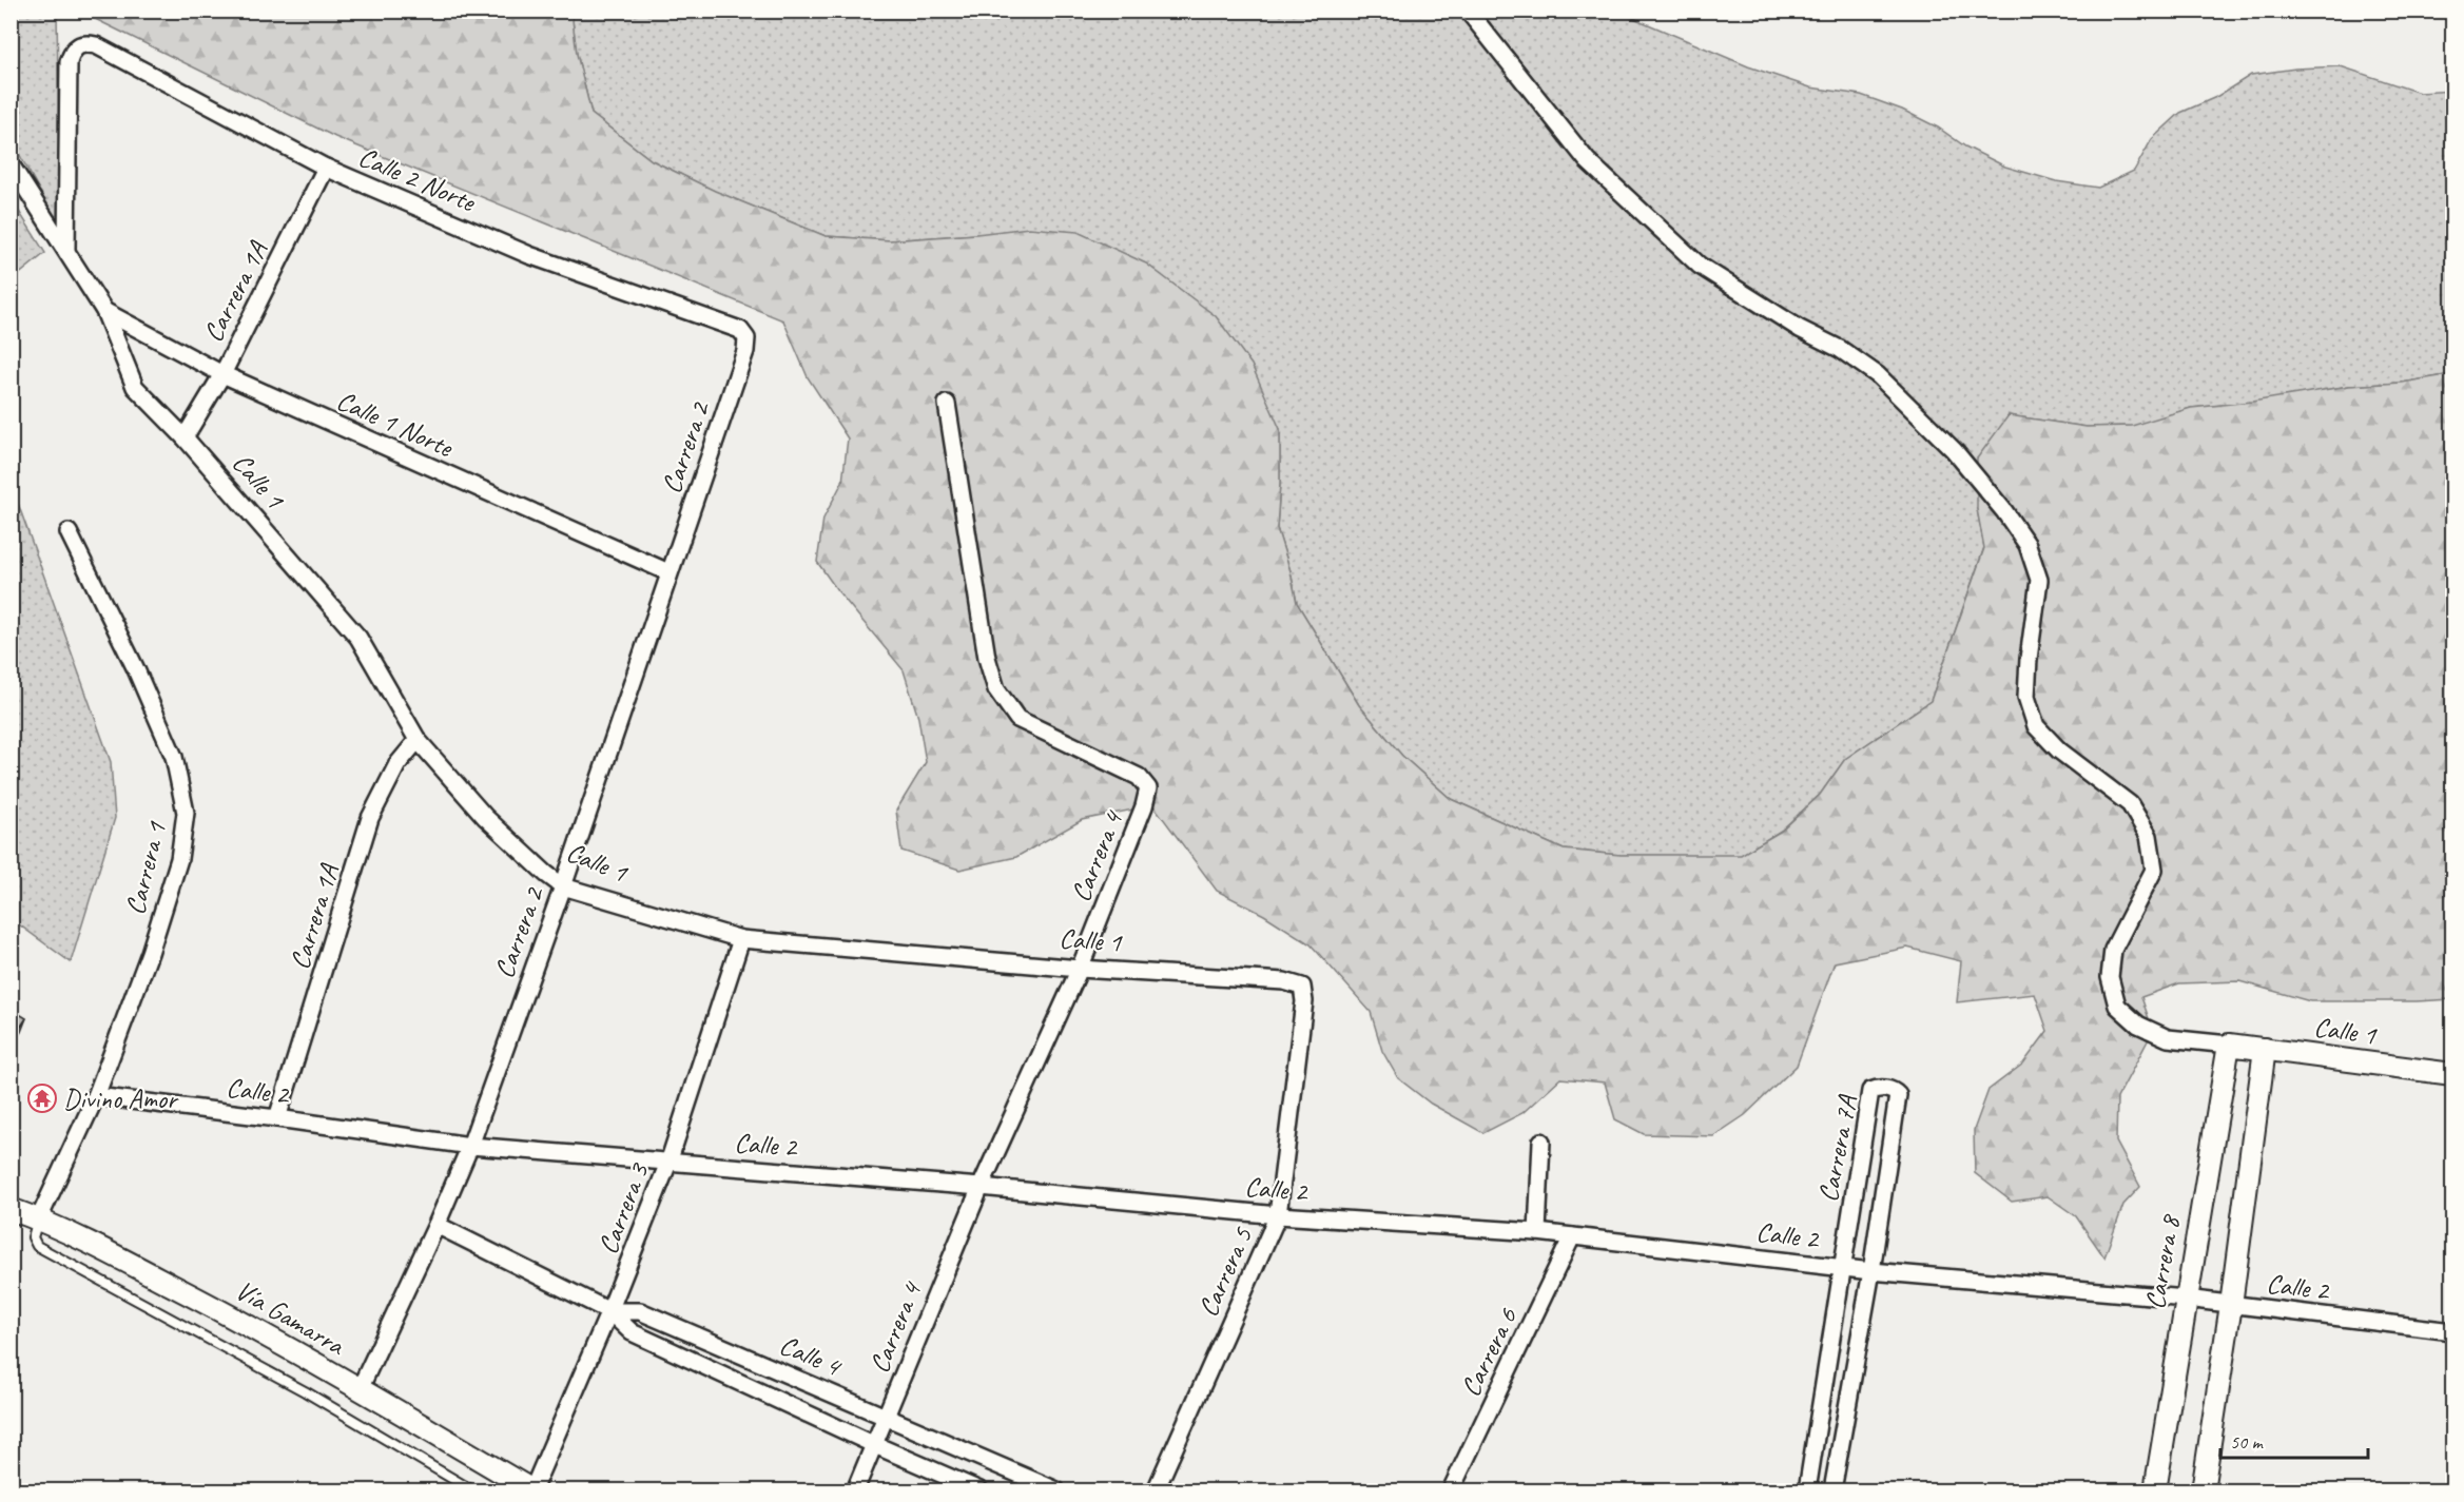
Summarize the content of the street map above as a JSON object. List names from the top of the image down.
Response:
{
  "streets": {
    "street": [
      "Calle 2 Norte",
      "Carrera 1A",
      "Calle 1 Norte",
      "Carrera 2",
      "Calle 1",
      "Carrera 4",
      "Carrera 1",
      "Calle 2",
      "Carrera 7A",
      "Carrera 3",
      "Carrera 8",
      "Carrera 5",
      "Vía Gamarra",
      "Carrera 6",
      "Calle 4"
    ]
  },
  "crossings": [
    ["Calle 2 Norte", "Carrera 1A"],
    ["Calle 2 Norte", "Carrera 2"],
    ["Calle 2 Norte", "Calle 1"],
    ["Carrera 1A", "Calle 1 Norte"],
    ["Carrera 1A", "Calle 1"],
    ["Carrera 1A", "Calle 2"],
    ["Calle 1 Norte", "Carrera 2"],
    ["Calle 1 Norte", "Calle 1"],
    ["Carrera 2", "Calle 1"],
    ["Carrera 2", "Calle 2"],
    ["Carrera 2", "Vía Gamarra"],
    ["Carrera 2", "Calle 4"],
    ["Calle 1", "Carrera 4"],
    ["Calle 1", "Carrera 3"],
    ["Calle 1", "Carrera 8"],
    ["Calle 1", "Carrera 5"],
    ["Carrera 4", "Calle 2"],
    ["Carrera 4", "Calle 4"],
    ["Carrera 1", "Calle 2"],
    ["Carrera 1", "Vía Gamarra"],
    ["Calle 2", "Carrera 7A"],
    ["Calle 2", "Carrera 3"],
    ["Calle 2", "Carrera 8"],
    ["Calle 2", "Carrera 5"],
    ["Calle 2", "Carrera 6"],
    ["Carrera 3", "Vía Gamarra"],
    ["Carrera 3", "Calle 4"]
  ],
  "places": {
    "temple": ["Divino Amor"]
  },
  "scale_bar": "50 m"
}
